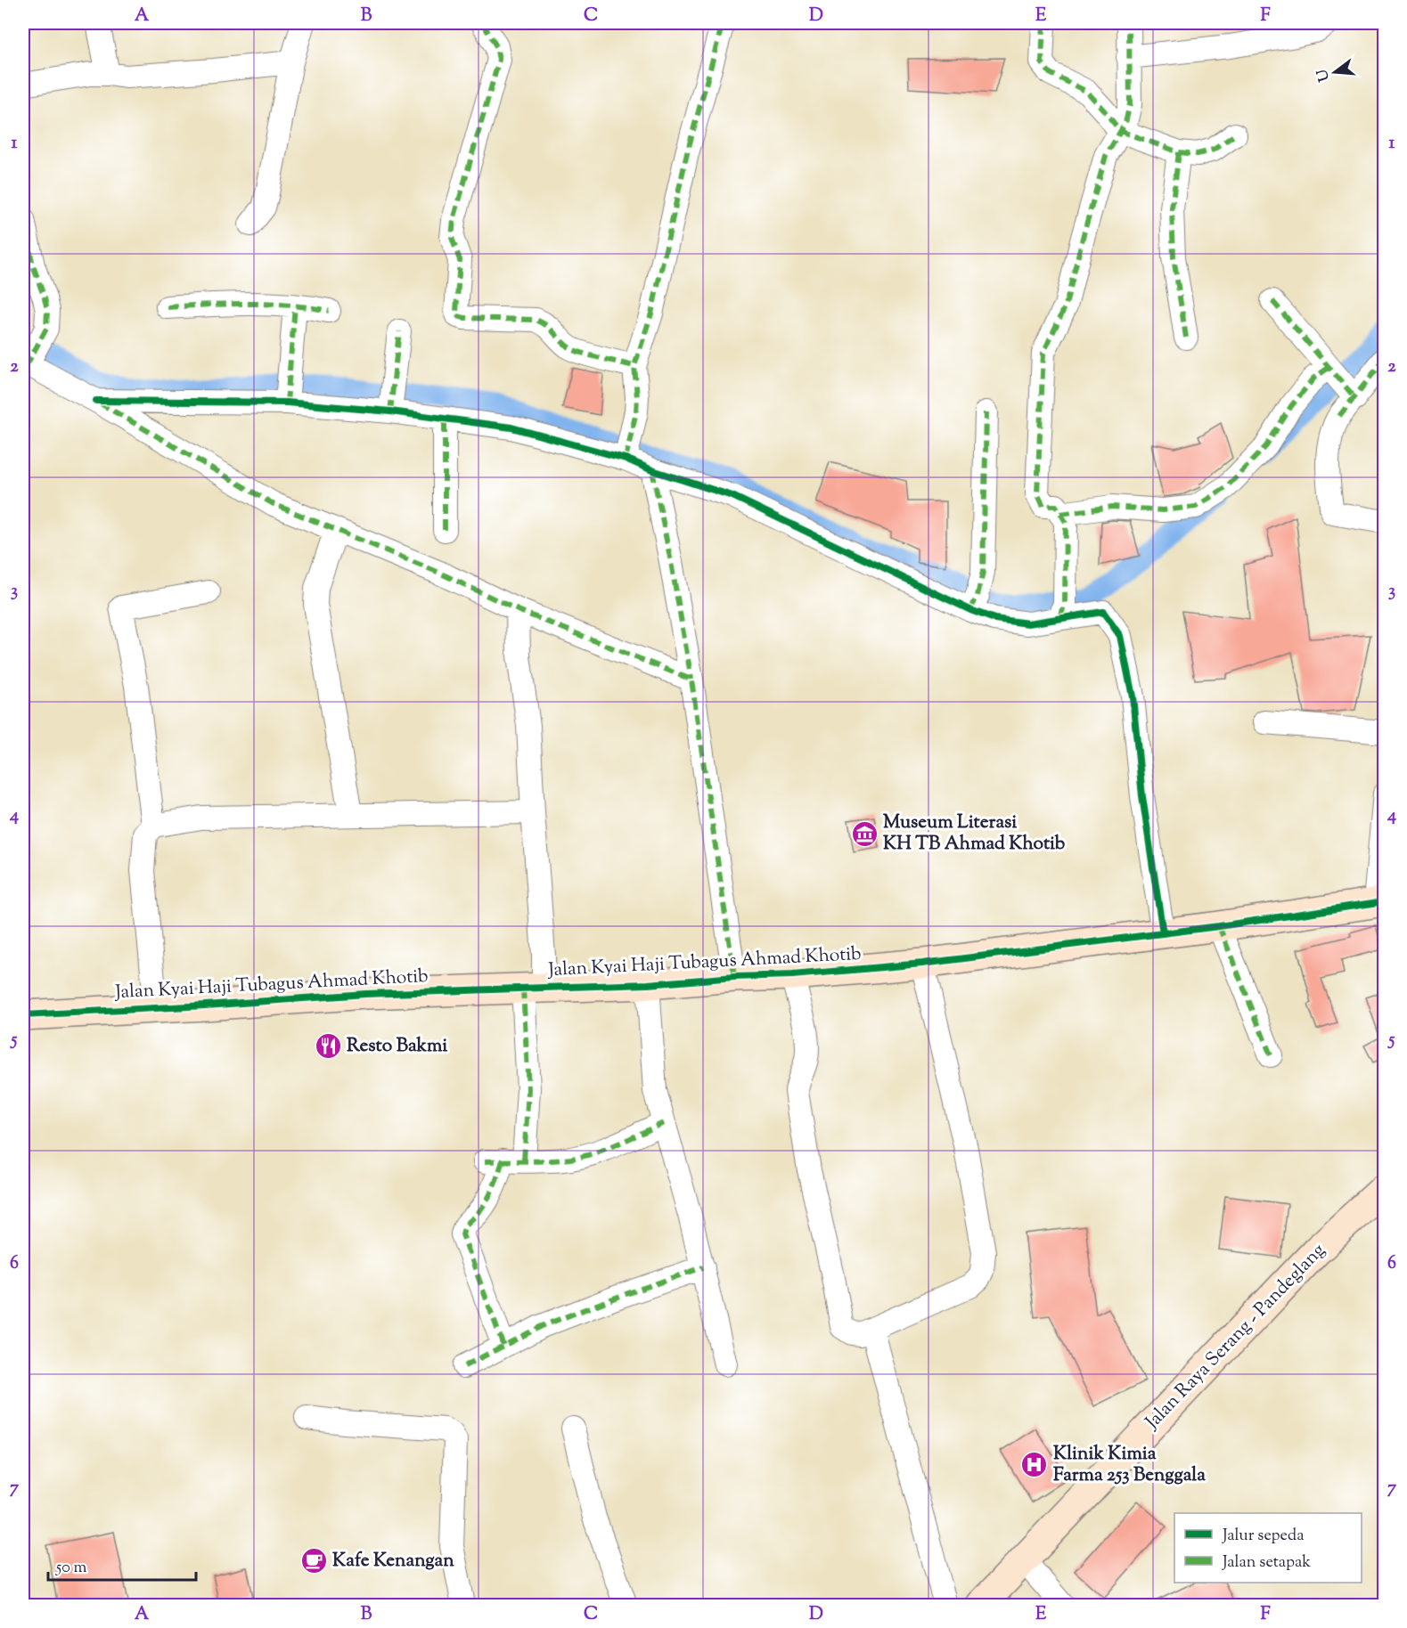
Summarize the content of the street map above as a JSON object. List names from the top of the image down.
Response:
{
  "streets": {
    "street": ["Jalan Kyai Haji Tubagus Ahmad Khotib", "Jalan Raya Serang - Pandeglang"]
  },
  "places": {
    "museum": ["Museum Literasi KH TB Ahmad Khotib"],
    "restaurant": ["Resto Bakmi"],
    "hospital": ["Klinik Kimia Farma 253 Benggala"],
    "cafe": ["Kafe Kenangan"]
  },
  "legend": ["Jalur sepeda", "Jalan setapak"],
  "scale_bar": "50 m",
  "north": "left",
  "grid": {
    "columns": [
      "A",
      "B",
      "C",
      "D",
      "E",
      "F"
    ],
    "rows": [
      "1",
      "2",
      "3",
      "4",
      "5",
      "6",
      "7"
    ]
  }
}
